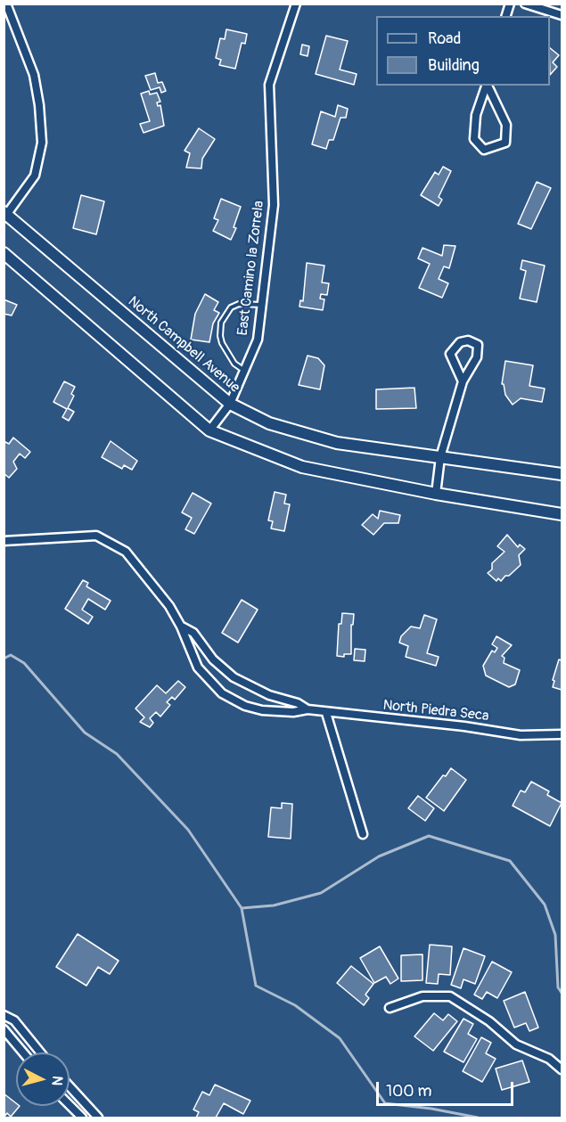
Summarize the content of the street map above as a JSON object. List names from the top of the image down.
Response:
{
  "streets": {
    "main road": ["North Campbell Avenue"],
    "street": ["East Camino la Zorrela", "North Piedra Seca"]
  },
  "crossings": [
    ["East Camino la Zorrela", "North Campbell Avenue"]
  ],
  "legend": ["Road", "Building"],
  "scale_bar": "100 m",
  "north": "right"
}
